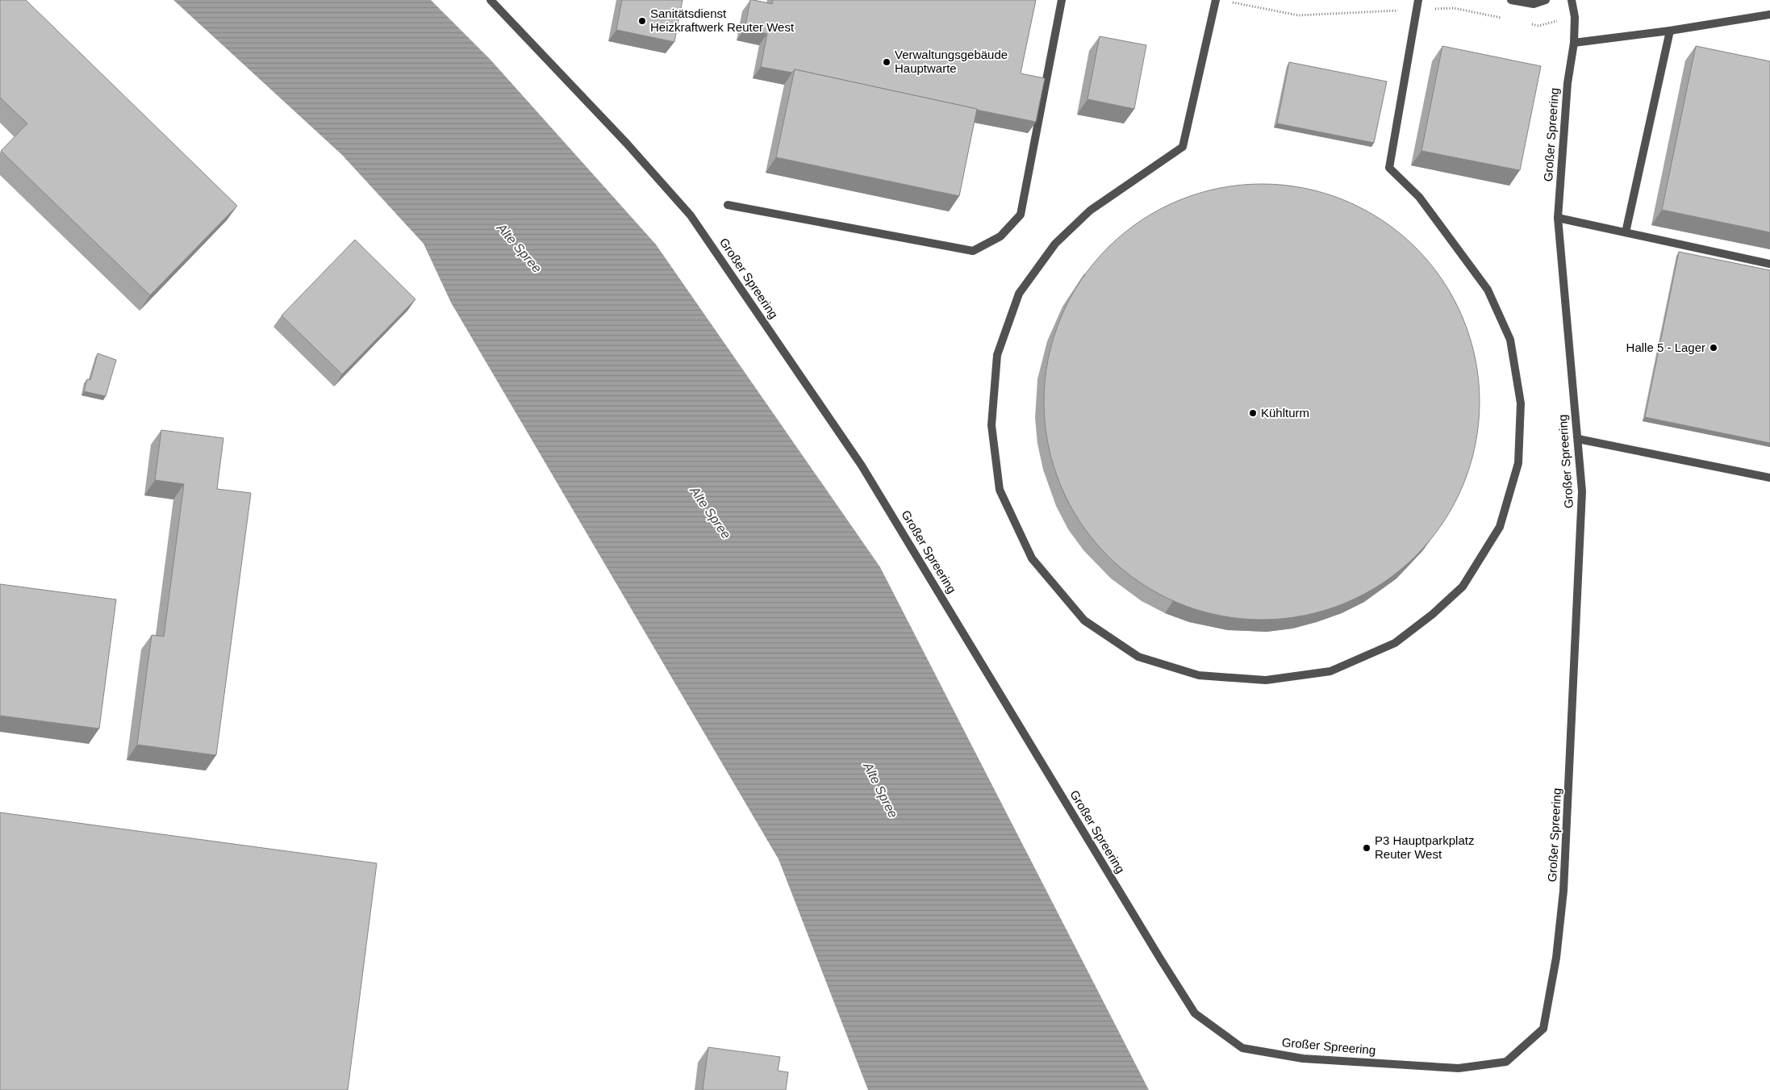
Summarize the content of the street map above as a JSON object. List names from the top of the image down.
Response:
{
  "streets": {
    "lane": ["Großer Spreering"]
  },
  "water": ["Alte Spree"],
  "places": [
    "Sanitätsdienst Heizkraftwerk Reuter West",
    "Verwaltungsgebäude Hauptwarte",
    "Halle 5 - Lager",
    "Kühlturm",
    "P3 Hauptparkplatz Reuter West"
  ]
}
